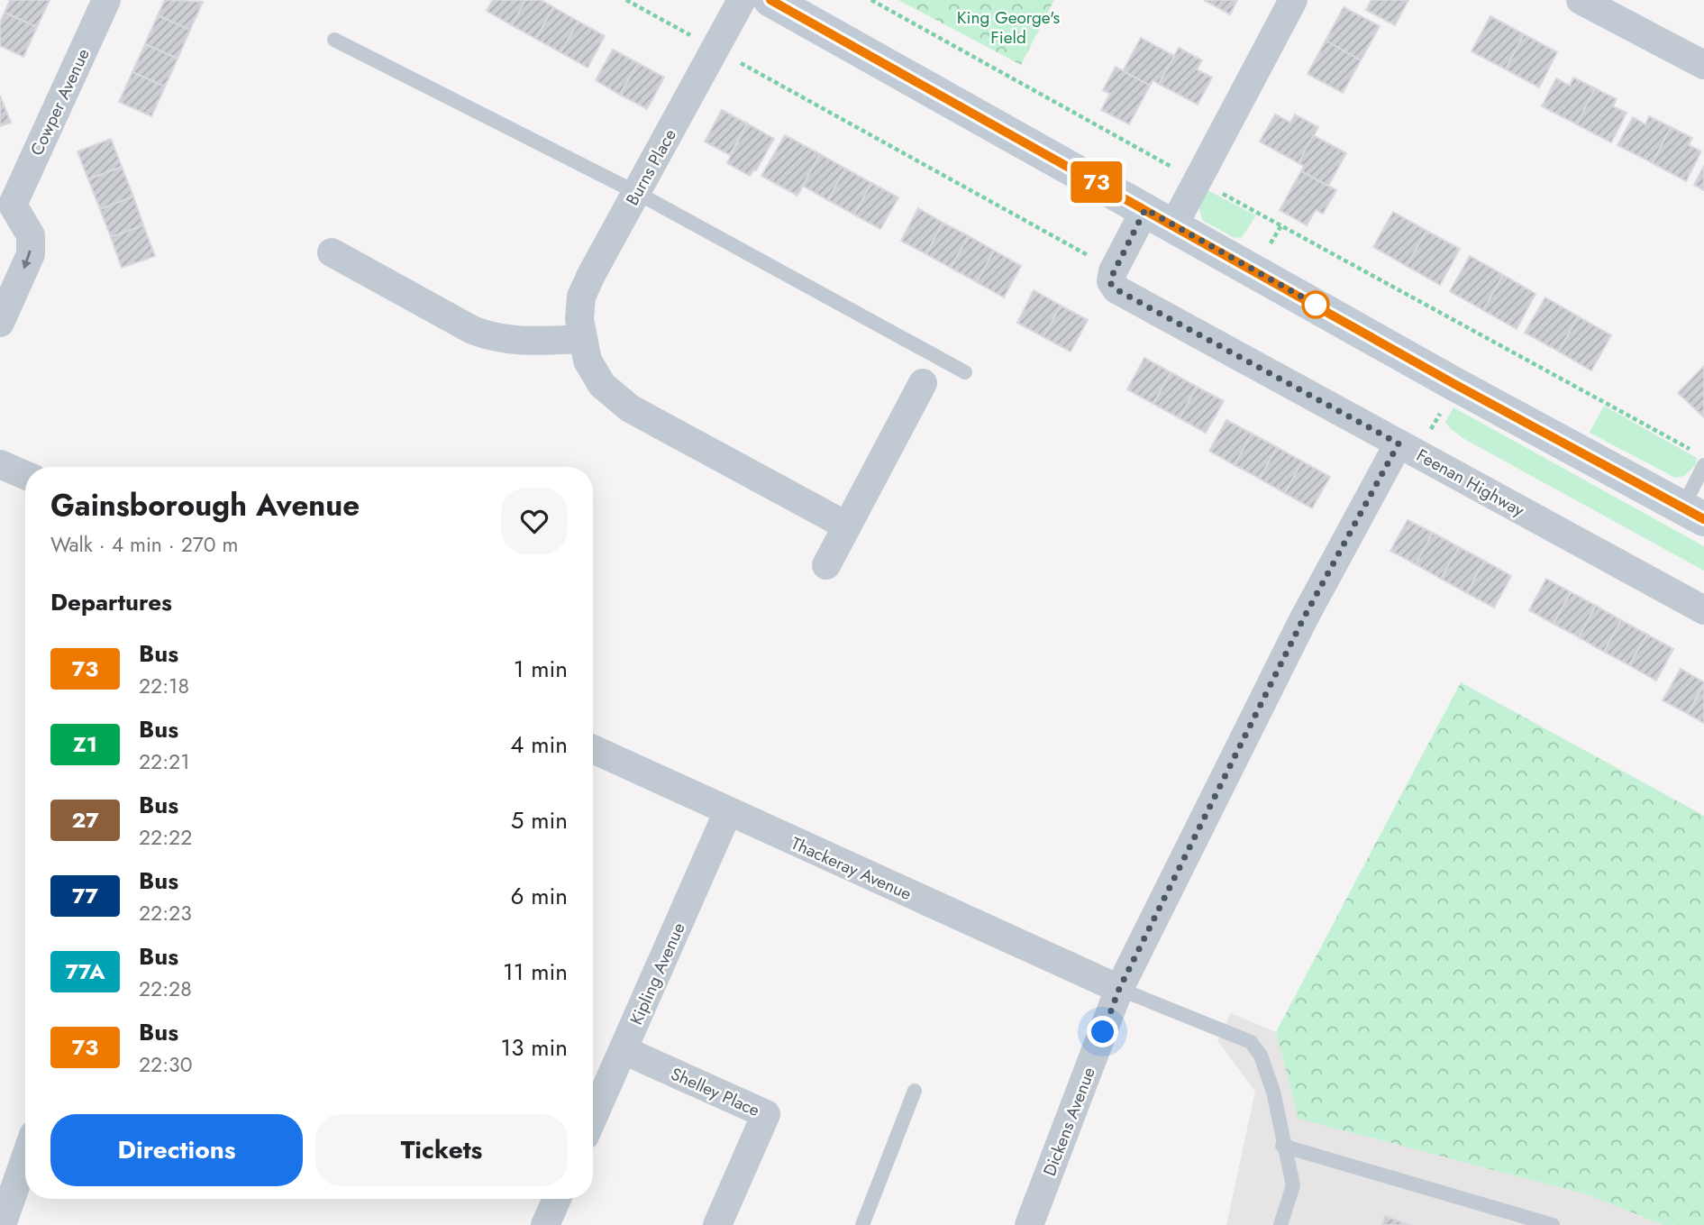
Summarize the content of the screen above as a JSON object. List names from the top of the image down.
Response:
{
  "streets": {
    "street": [
      "Cowper Avenue",
      "Burns Place",
      "Feenan Highway",
      "Thackeray Avenue",
      "Kipling Avenue",
      "Shelley Place",
      "Dickens Avenue"
    ]
  },
  "crossings": [
    ["Feenan Highway", "Dickens Avenue"],
    ["Thackeray Avenue", "Kipling Avenue"],
    ["Thackeray Avenue", "Dickens Avenue"],
    ["Kipling Avenue", "Shelley Place"]
  ],
  "parks": ["King George's Field"],
  "lines": ["bus line 73"],
  "page": {
    "on_map": "73",
    "heading": [
      ["Gainsborough Avenue", "Walk · 4 min · 270 m"],
      "Departures"
    ],
    "list": [
      {
        "mark": "73",
        "name": "Bus",
        "note": "22:18",
        "value": "1 min"
      },
      {
        "mark": "Z1",
        "name": "Bus",
        "note": "22:21",
        "value": "4 min"
      },
      {
        "mark": "27",
        "name": "Bus",
        "note": "22:22",
        "value": "5 min"
      },
      {
        "mark": "77",
        "name": "Bus",
        "note": "22:23",
        "value": "6 min"
      },
      {
        "mark": "77A",
        "name": "Bus",
        "note": "22:28",
        "value": "11 min"
      },
      {
        "mark": "73",
        "name": "Bus",
        "note": "22:30",
        "value": "13 min"
      }
    ],
    "buttons": ["Directions", "Tickets"]
  }
}
